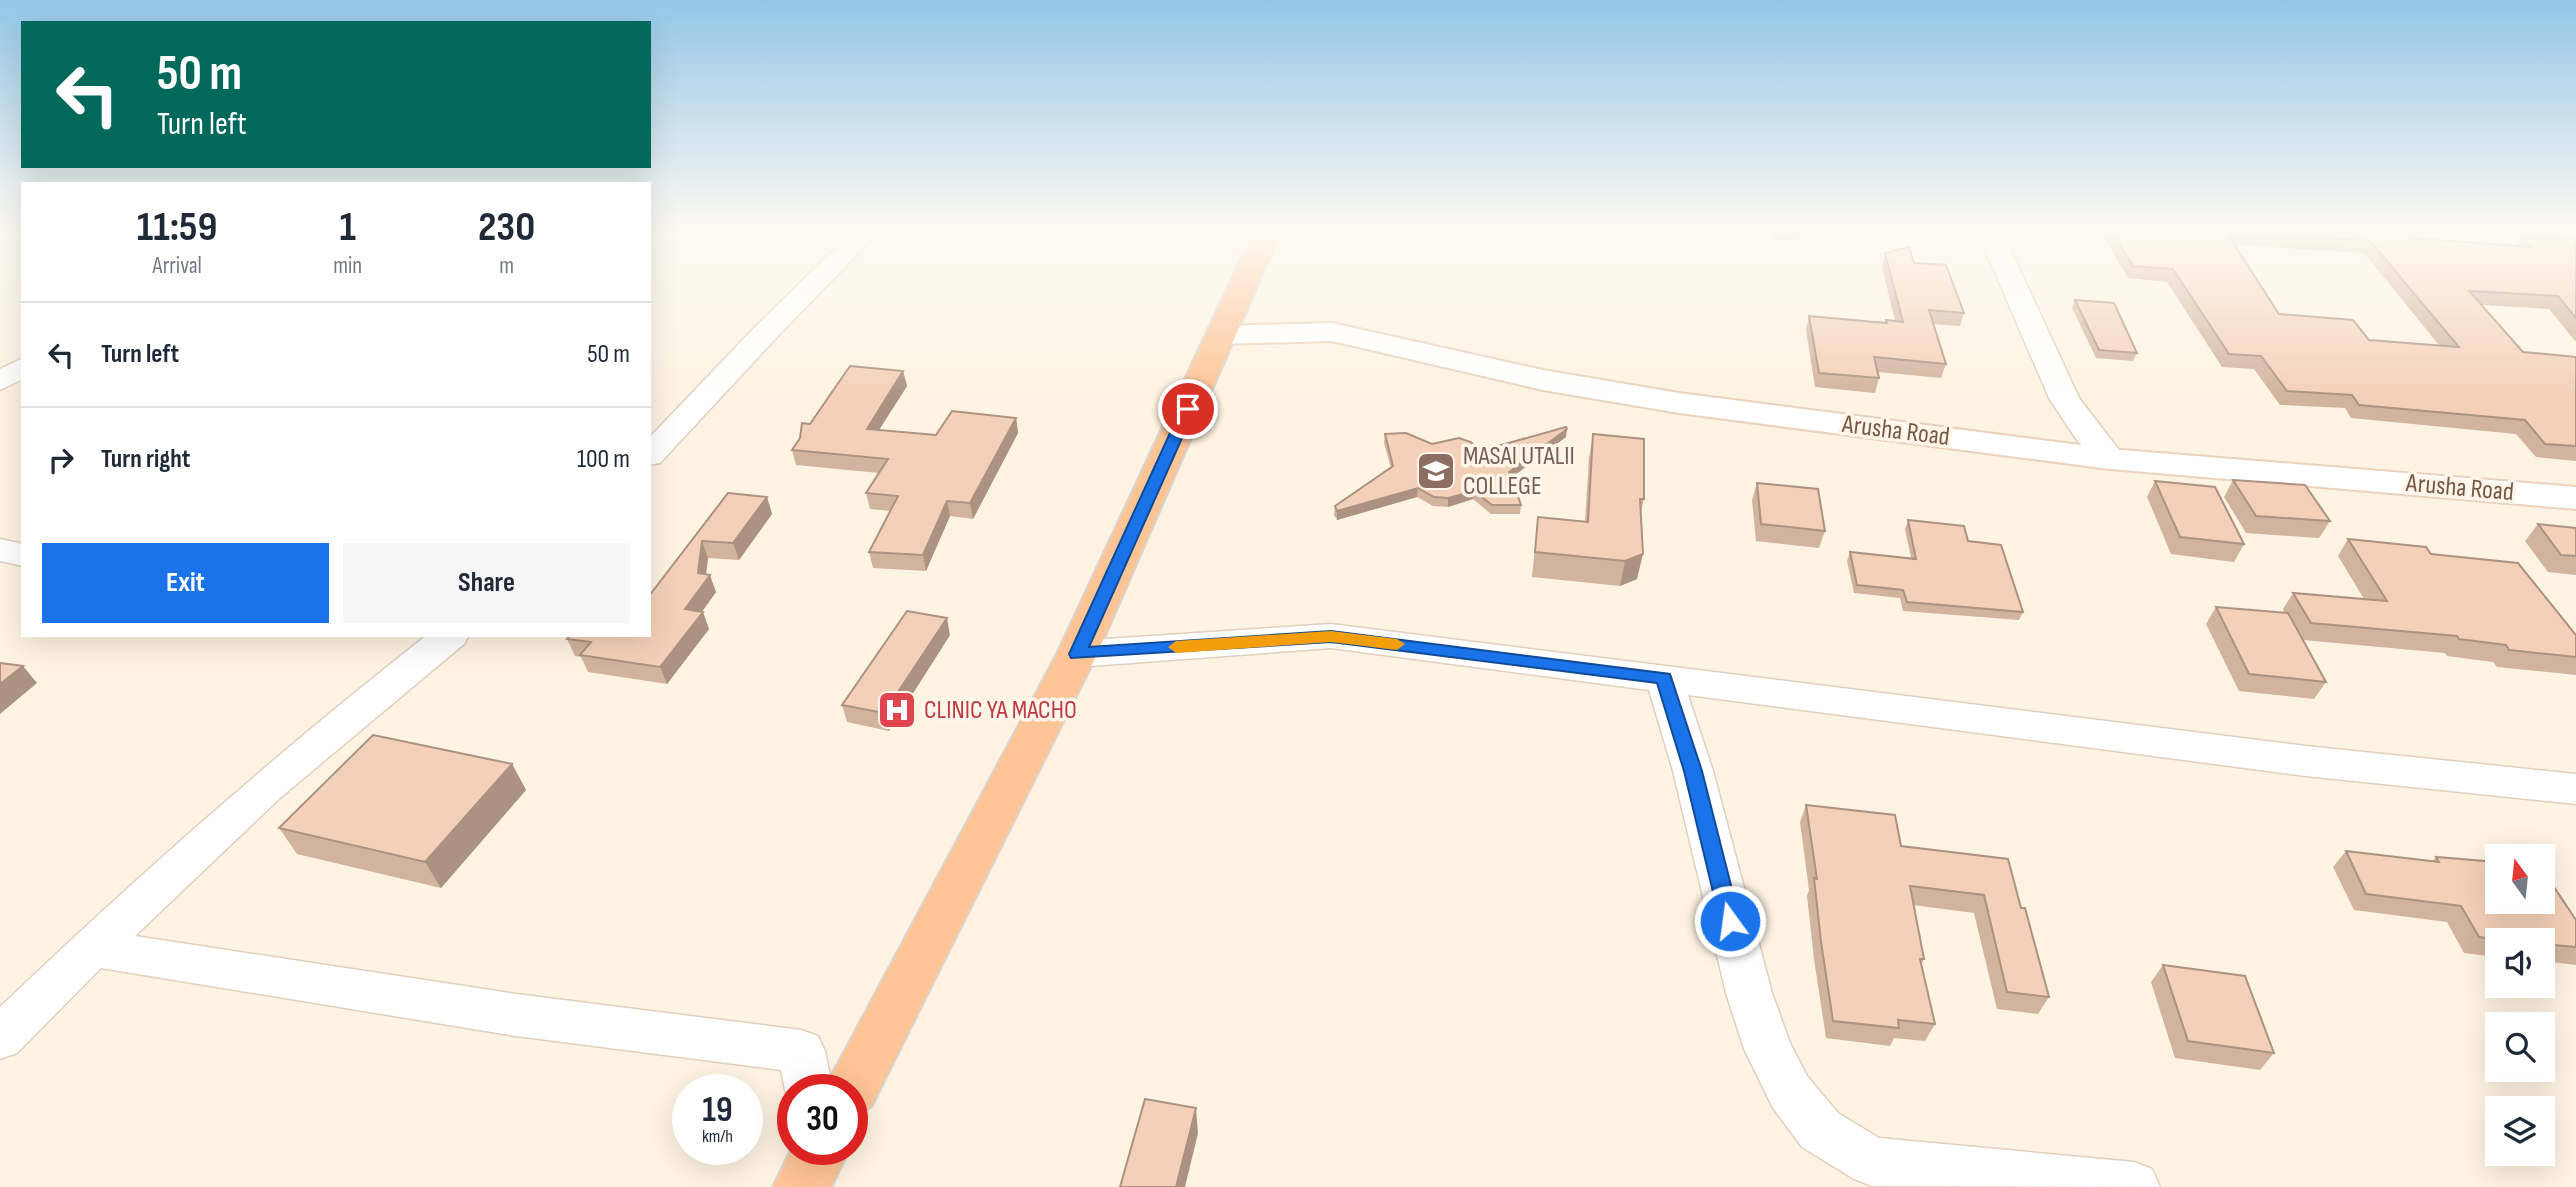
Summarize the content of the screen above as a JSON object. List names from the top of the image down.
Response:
{
  "streets": {
    "main road": ["Arusha Road"]
  },
  "places": {
    "school or university": ["MASAI UTALII COLLEGE"],
    "hospital": ["CLINIC YA MACHO"]
  },
  "north": "top",
  "page": {
    "turn": ["50 m", "Turn left"],
    "eta": [
      "11:59",
      "Arrival",
      "1",
      "min",
      "230",
      "m"
    ],
    "list": [
      {
        "name": "Turn left",
        "value": "50 m"
      },
      {
        "name": "Turn right",
        "value": "100 m"
      }
    ],
    "buttons": ["Exit", "Share"],
    "speed": "19 km/h",
    "limit": "30"
  }
}
